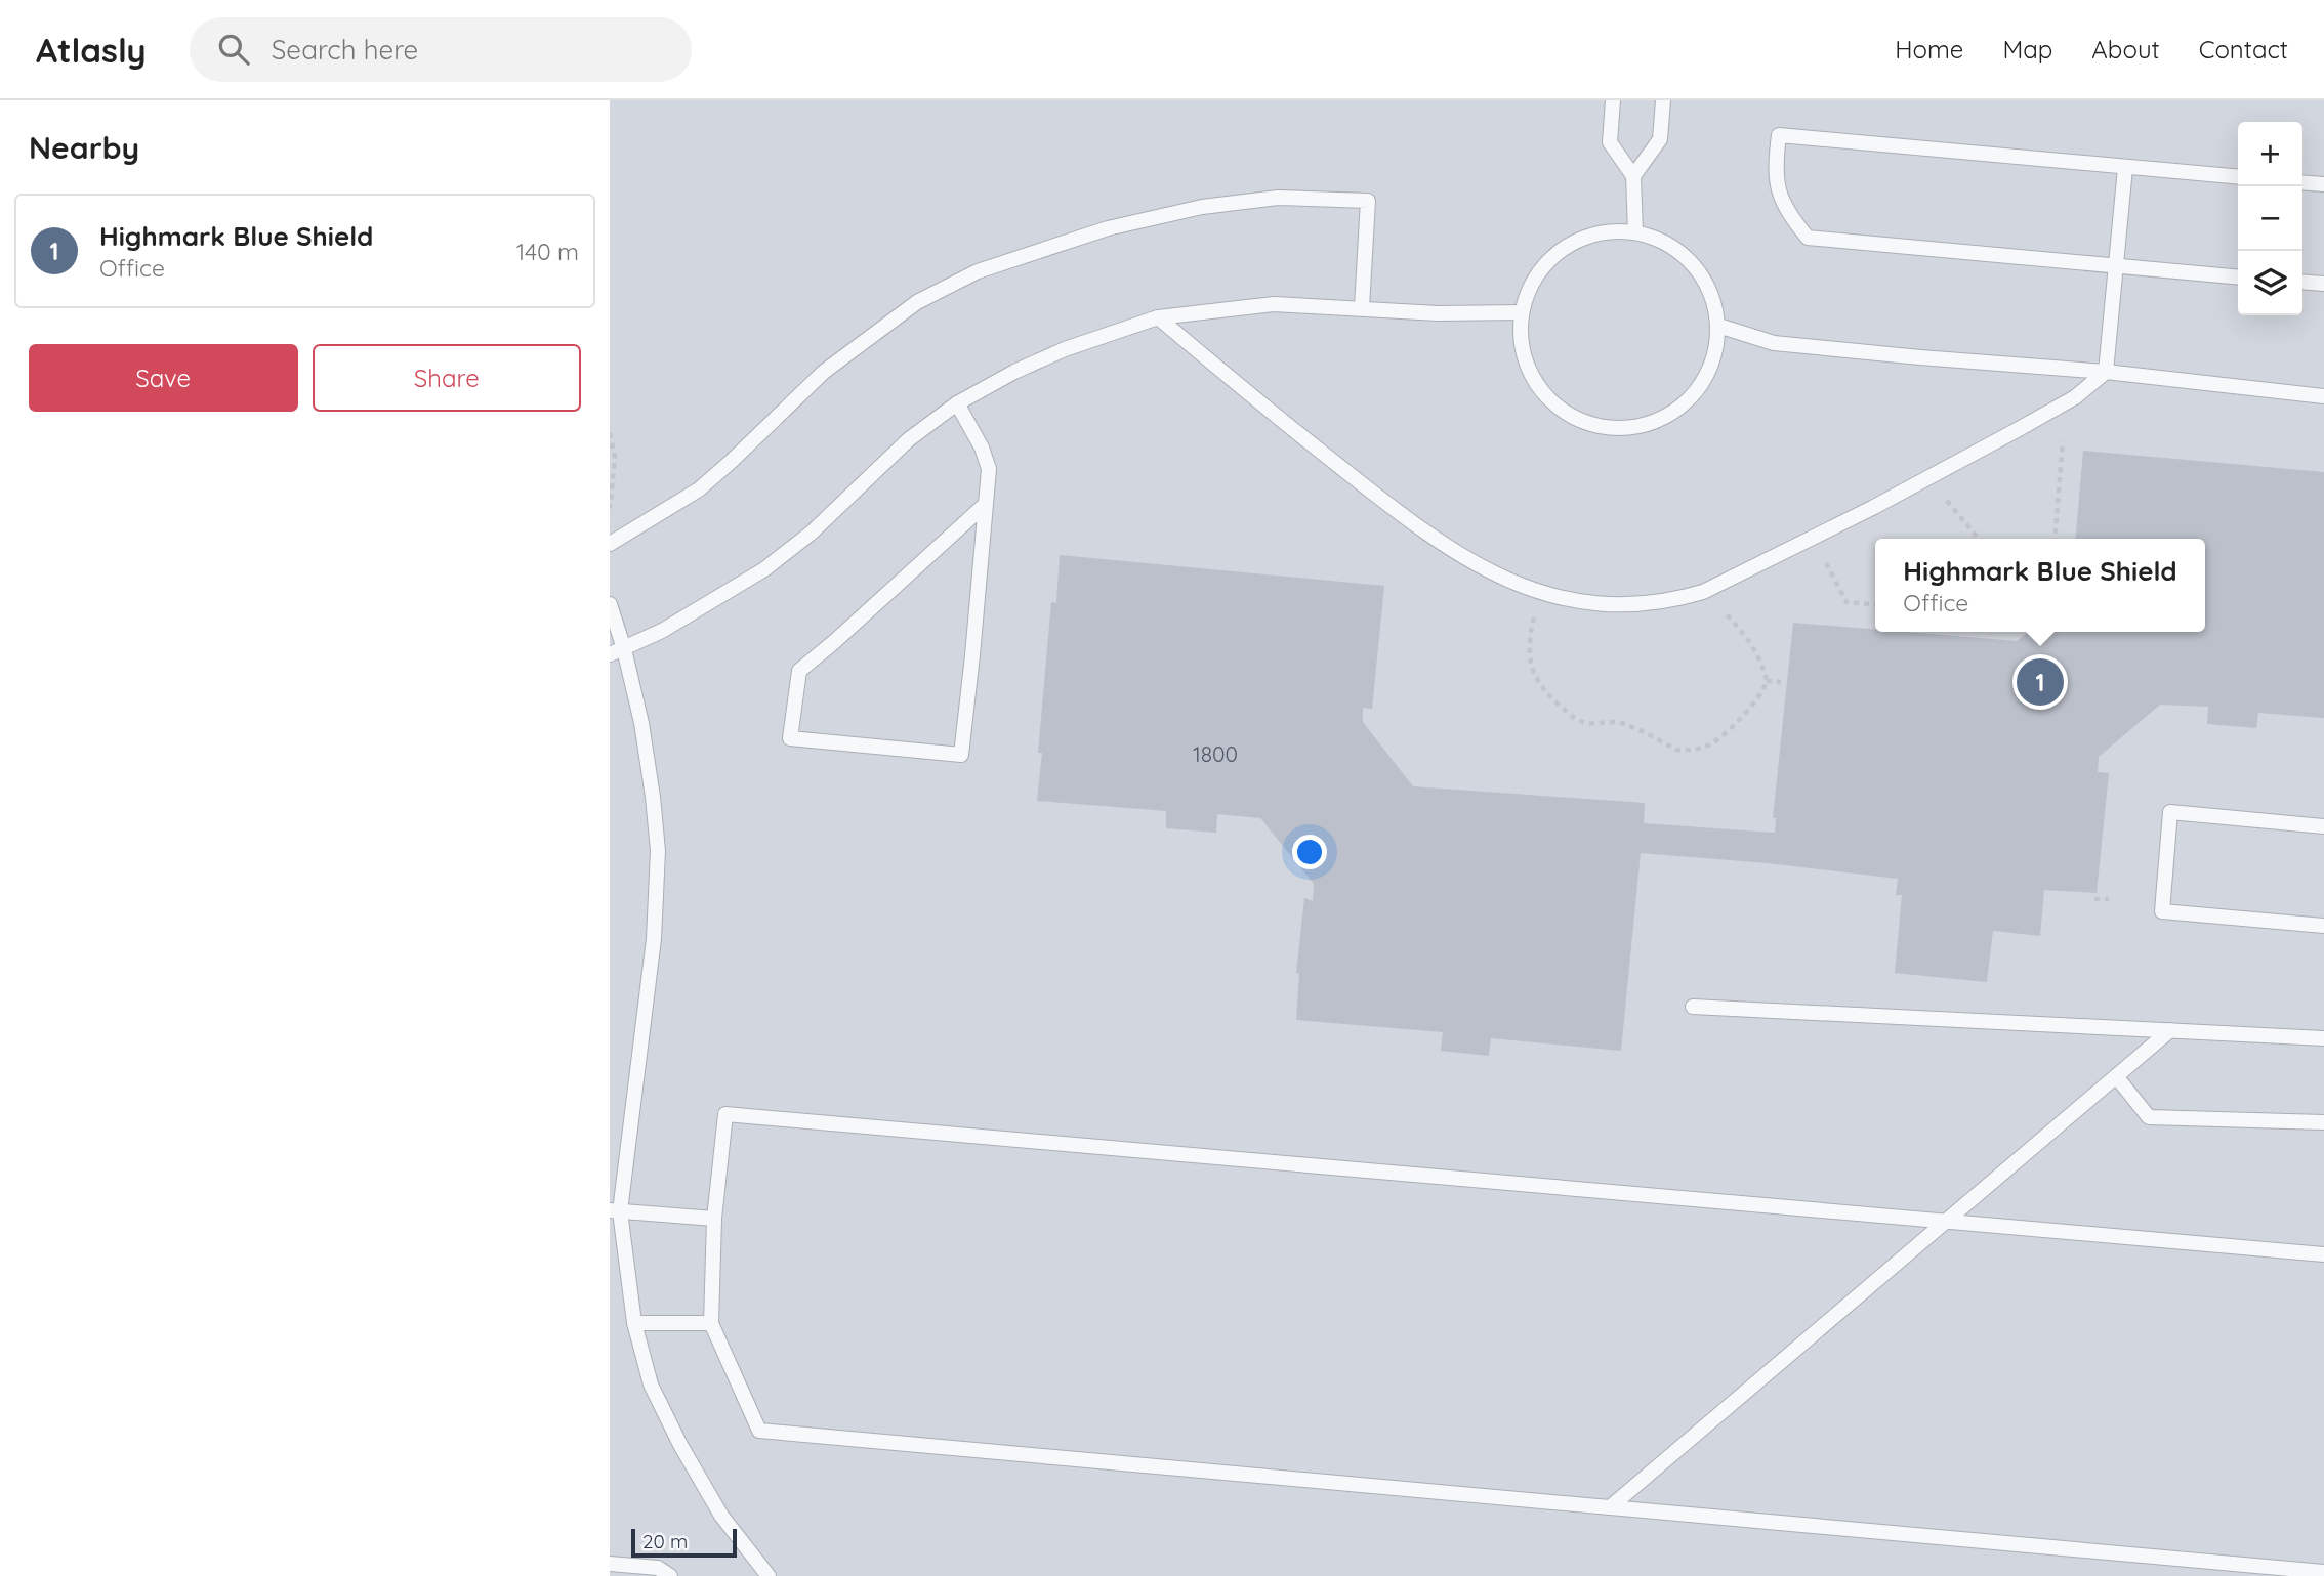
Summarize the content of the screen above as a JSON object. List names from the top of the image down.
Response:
{
  "house_numbers": ["1800"],
  "scale_bar": "20 m",
  "page": {
    "header": "Atlasly",
    "search": "Search here",
    "nav": [
      "Home",
      "Map",
      "About",
      "Contact"
    ],
    "heading": "Nearby",
    "map_buttons": ["+", "−"],
    "list": [
      {
        "mark": "1",
        "name": "Highmark Blue Shield",
        "note": "Office",
        "value": "140 m"
      }
    ],
    "buttons": ["Save", "Share"],
    "popup": ["Highmark Blue Shield", "Office"],
    "pins": "1",
    "scale": "20 m"
  }
}
